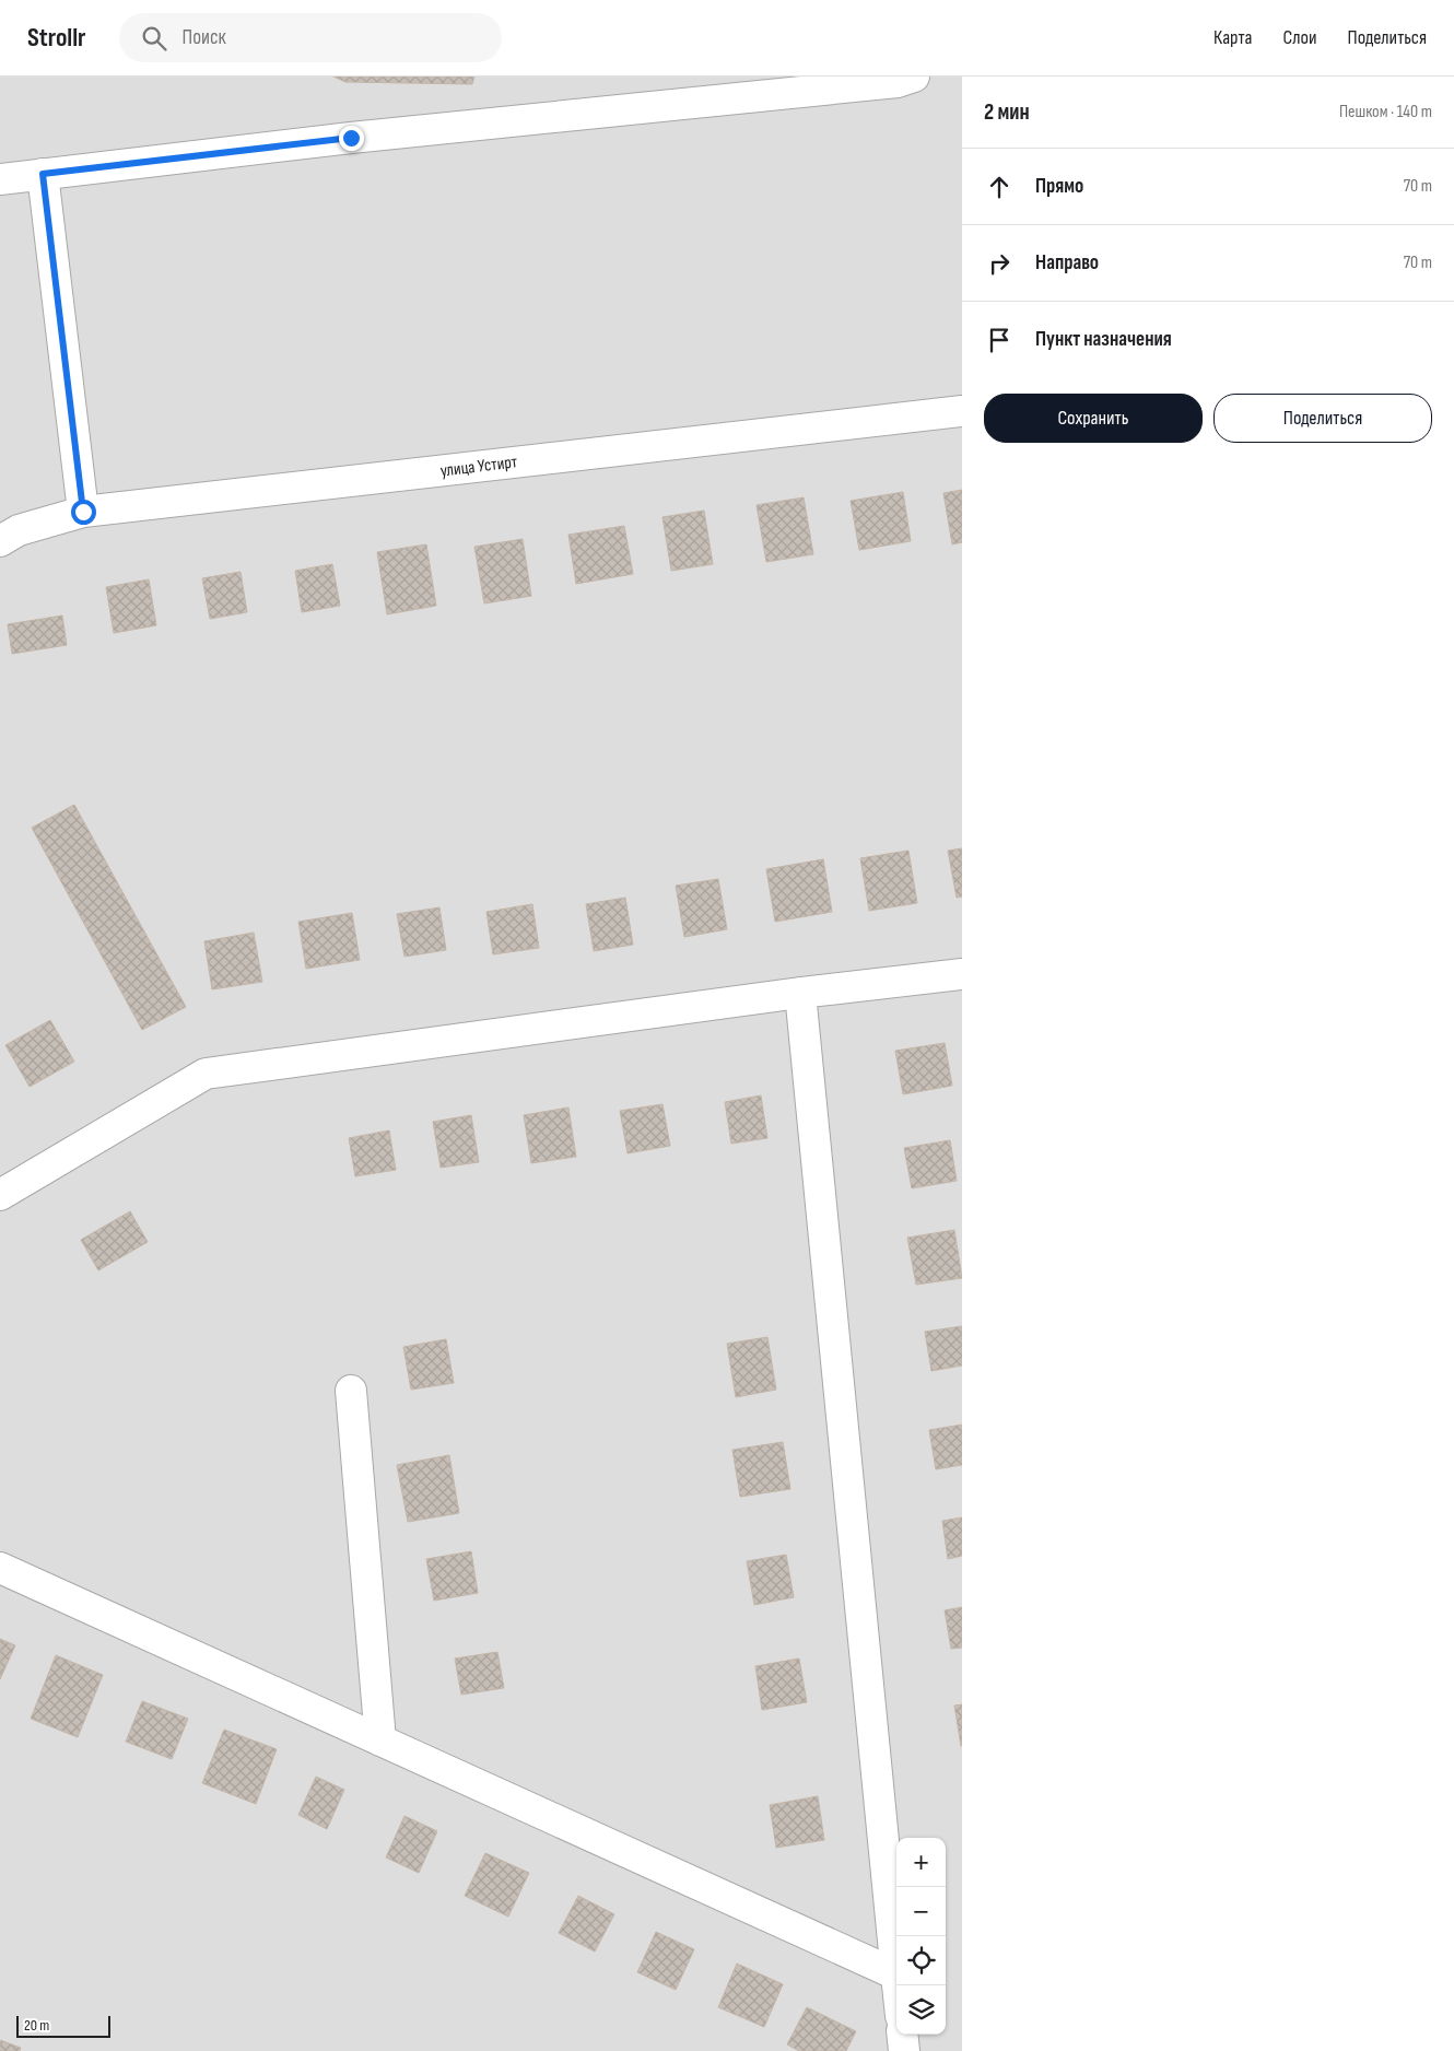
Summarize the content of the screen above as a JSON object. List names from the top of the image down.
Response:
{
  "streets": {
    "street": ["улица Устирт"]
  },
  "scale_bar": "20 m",
  "page": {
    "header": "Strollr",
    "search": "Поиск",
    "nav": ["Карта", "Слои", "Поделиться"],
    "heading": ["2 мин", "Пешком · 140 m"],
    "list": [
      ["Прямо", "70 m"],
      ["Направо", "70 m"],
      "Пункт назначения"
    ],
    "buttons": ["Сохранить", "Поделиться"],
    "map_buttons": ["+", "−"],
    "scale": "20 m"
  }
}
